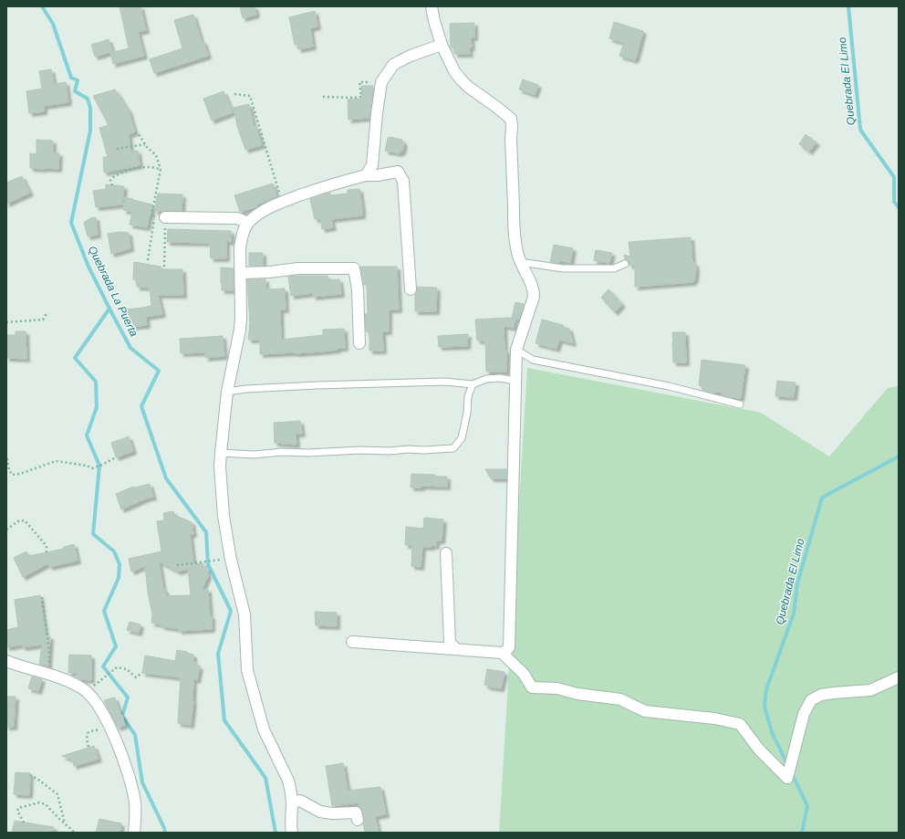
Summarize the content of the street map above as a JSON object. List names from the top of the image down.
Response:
{
  "water": ["Quebrada El Limo", "Quebrada La Puerta"]
}
